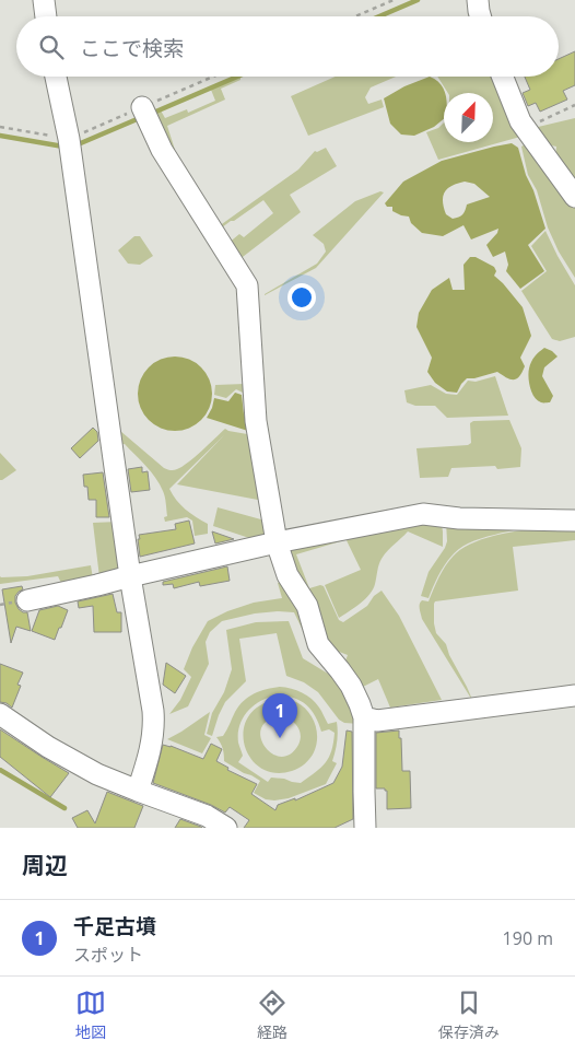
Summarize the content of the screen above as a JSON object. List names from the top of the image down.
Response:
{
  "north": "top right",
  "page": {
    "search": "ここで検索",
    "pins": "1",
    "heading": "周辺",
    "list": [
      {
        "mark": "1",
        "name": "千足古墳",
        "note": "スポット",
        "value": "190 m"
      }
    ],
    "nav": ["地図", "経路", "保存済み"]
  }
}
